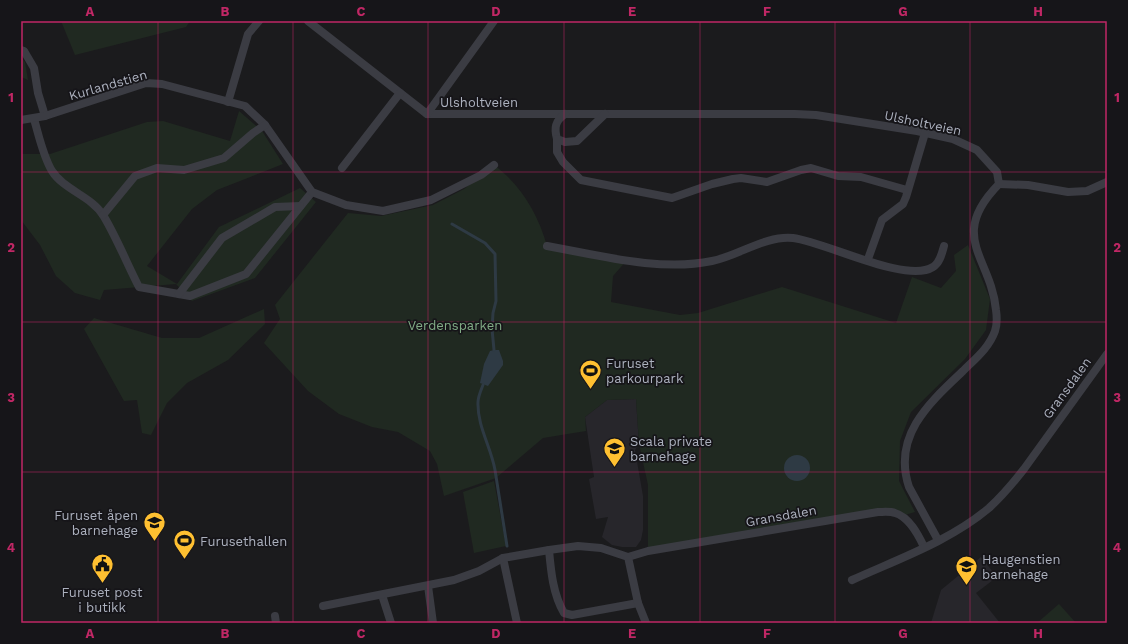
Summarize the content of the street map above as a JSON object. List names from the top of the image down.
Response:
{
  "streets": {
    "street": ["Kurlandstien", "Ulsholtveien", "Gransdalen"]
  },
  "parks": ["Verdensparken"],
  "places": {
    "sports": ["Furuset parkourpark", "Furusethallen"],
    "school or university": ["Scala private barnehage", "Furuset åpen barnehage", "Haugenstien barnehage"],
    "public building": ["Furuset post i butikk"]
  },
  "grid": {
    "columns": [
      "A",
      "B",
      "C",
      "D",
      "E",
      "F",
      "G",
      "H"
    ],
    "rows": [
      "1",
      "2",
      "3",
      "4"
    ]
  }
}
